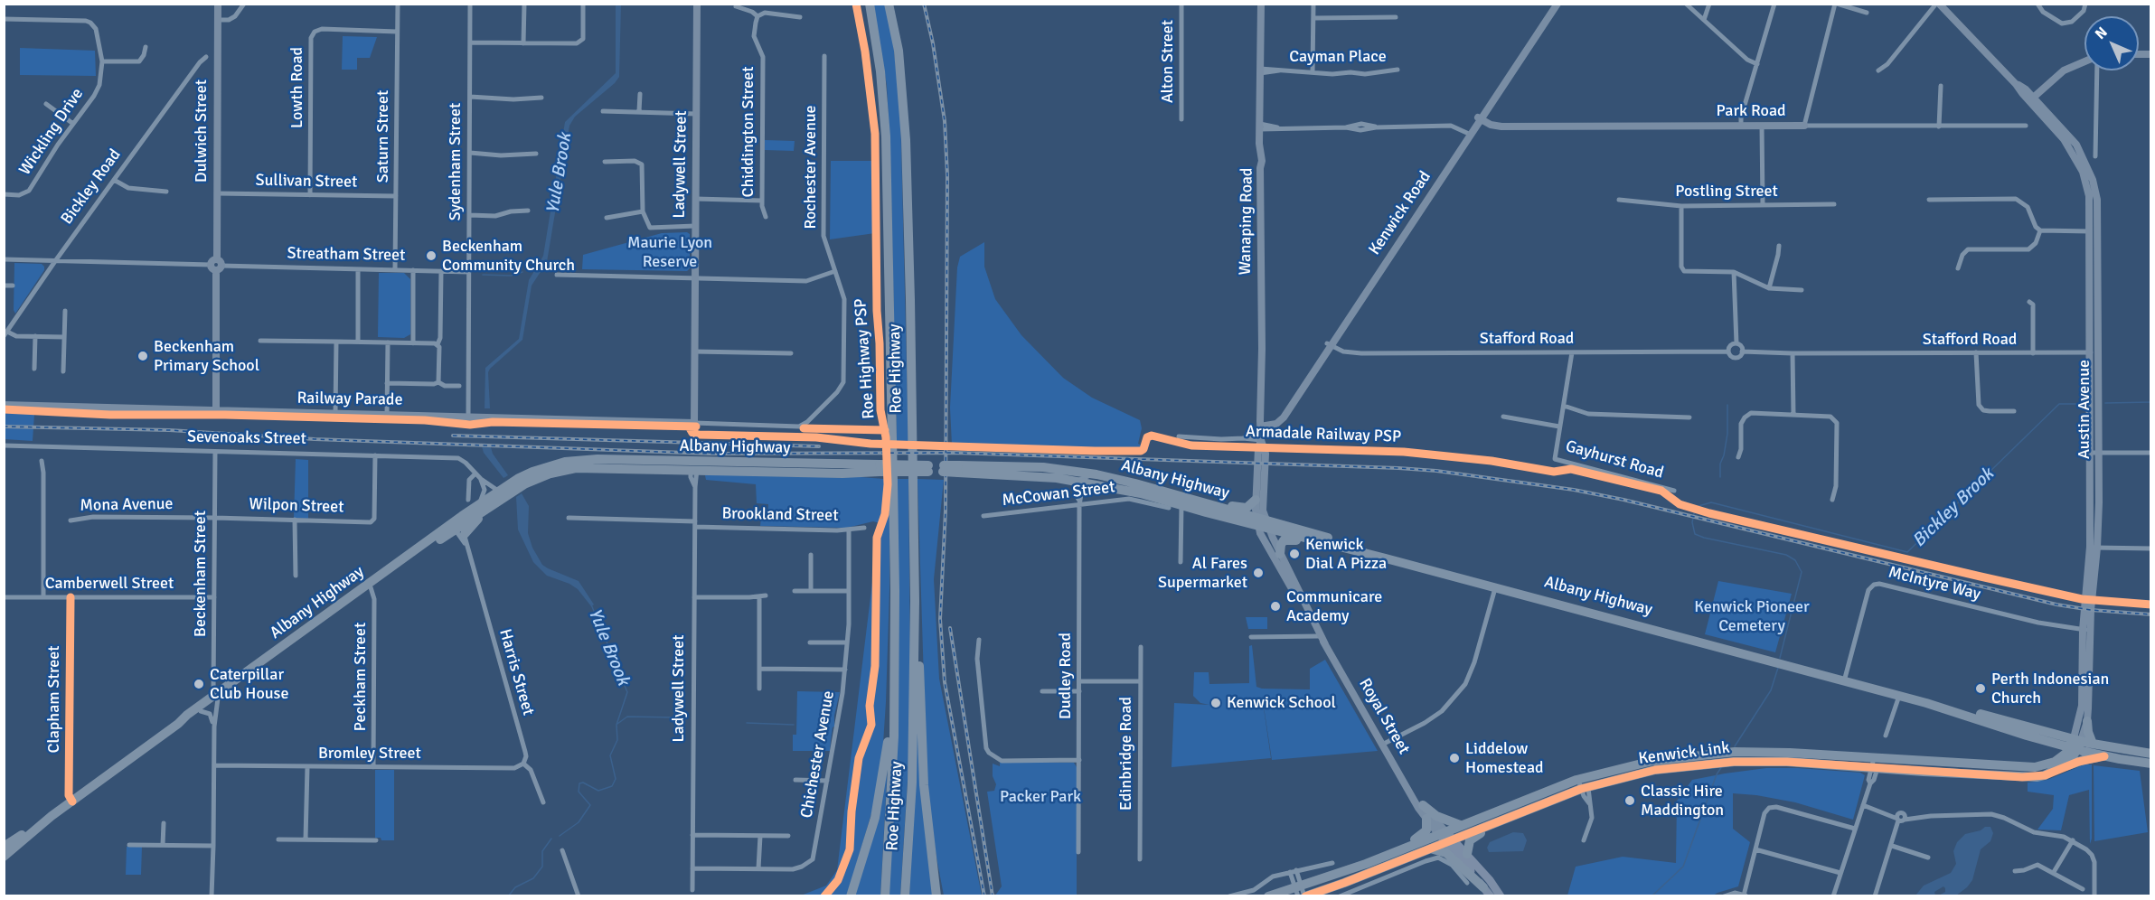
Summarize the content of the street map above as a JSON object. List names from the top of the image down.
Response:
{
  "streets": {
    "highway": ["Roe Highway", "Albany Highway", "Kenwick Link"],
    "main road": [
      "Park Road",
      "Dulwich Street",
      "Ladywell Street",
      "Kenwick Road",
      "Wanaping Road",
      "Railway Parade",
      "Austin Avenue",
      "Royal Street"
    ],
    "street": [
      "Cayman Place",
      "Alton Street",
      "Lowth Road",
      "Wickling Drive",
      "Chiddington Street",
      "Saturn Street",
      "Sydenham Street",
      "Rochester Avenue",
      "Sullivan Street",
      "Bickley Road",
      "Postling Street",
      "Streatham Street",
      "Stafford Road",
      "Sevenoaks Street",
      "Gayhurst Road",
      "McCowan Street",
      "Mona Avenue",
      "Wilpon Street",
      "Brookland Street",
      "Beckenham Street",
      "Camberwell Street",
      "McIntyre Way",
      "Harris Street",
      "Dudley Road",
      "Peckham Street",
      "Clapham Street",
      "Bromley Street",
      "Edinbridge Road",
      "Chichester Avenue"
    ],
    "cycle path": ["Roe Highway PSP", "Armadale Railway PSP"]
  },
  "crossings": [
    ["Cayman Place", "Wanaping Road"],
    ["Lowth Road", "Saturn Street"],
    ["Lowth Road", "Sullivan Street"],
    ["Park Road", "Kenwick Road"],
    ["Dulwich Street", "Sullivan Street"],
    ["Dulwich Street", "Streatham Street"],
    ["Dulwich Street", "Railway Parade"],
    ["Saturn Street", "Sullivan Street"],
    ["Saturn Street", "Streatham Street"],
    ["Sydenham Street", "Streatham Street"],
    ["Sydenham Street", "Railway Parade"],
    ["Ladywell Street", "Railway Parade"],
    ["Ladywell Street", "Albany Highway"],
    ["Ladywell Street", "Brookland Street"],
    ["Ladywell Street", "Chichester Avenue"],
    ["Rochester Avenue", "Railway Parade"],
    ["Bickley Road", "Streatham Street"],
    ["Kenwick Road", "Wanaping Road"],
    ["Kenwick Road", "Stafford Road"],
    ["Wanaping Road", "Albany Highway"],
    ["Wanaping Road", "Royal Street"],
    ["Stafford Road", "Austin Avenue"],
    ["Stafford Road", "Gayhurst Road"],
    ["Austin Avenue", "Albany Highway"],
    ["Austin Avenue", "McIntyre Way"],
    ["Sevenoaks Street", "Albany Highway"],
    ["Sevenoaks Street", "Wilpon Street"],
    ["Sevenoaks Street", "Beckenham Street"],
    ["Albany Highway", "Beckenham Street"],
    ["Albany Highway", "McIntyre Way"],
    ["Albany Highway", "Harris Street"],
    ["Albany Highway", "Dudley Road"],
    ["Albany Highway", "Peckham Street"],
    ["Albany Highway", "Clapham Street"],
    ["Albany Highway", "Royal Street"],
    ["McCowan Street", "Dudley Road"],
    ["Mona Avenue", "Wilpon Street"],
    ["Mona Avenue", "Beckenham Street"],
    ["Wilpon Street", "Beckenham Street"],
    ["Brookland Street", "Chichester Avenue"],
    ["Beckenham Street", "Camberwell Street"],
    ["Beckenham Street", "Bromley Street"],
    ["Camberwell Street", "Clapham Street"],
    ["Harris Street", "Bromley Street"],
    ["Peckham Street", "Bromley Street"],
    ["Royal Street", "Kenwick Link"]
  ],
  "water": ["Yule Brook", "Bickley Brook"],
  "parks": ["Maurie Lyon Reserve", "Kenwick Pioneer Cemetery", "Packer Park"],
  "places": [
    "Beckenham Community Church",
    "Beckenham Primary School",
    "Kenwick Dial A Pizza",
    "Al Fares Supermarket",
    "Communicare Academy",
    "Caterpillar Club House",
    "Perth Indonesian Church",
    "Kenwick School",
    "Liddelow Homestead",
    "Classic Hire Maddington"
  ],
  "north": "top left"
}
